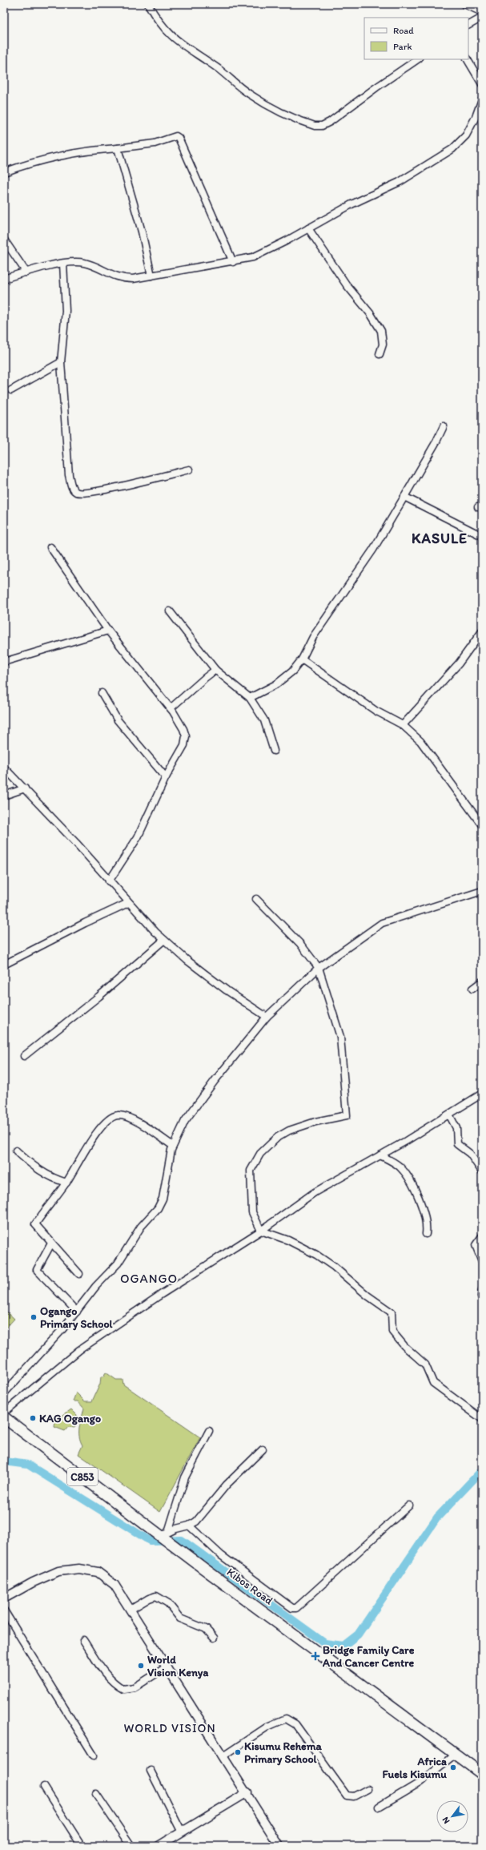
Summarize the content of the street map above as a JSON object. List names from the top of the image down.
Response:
{
  "streets": {
    "main road": ["C853", "Kibos Road"]
  },
  "districts": ["KASULE", "OGANGO", "WORLD VISION"],
  "places": {
    "other": [
      "Ogango Primary School",
      "KAG Ogango",
      "World Vision Kenya",
      "Kisumu Rehema Primary School",
      "Africa Fuels Kisumu"
    ],
    "health": ["Bridge Family Care And Cancer Centre"]
  },
  "legend": ["Road", "Park"],
  "north": "bottom left"
}
